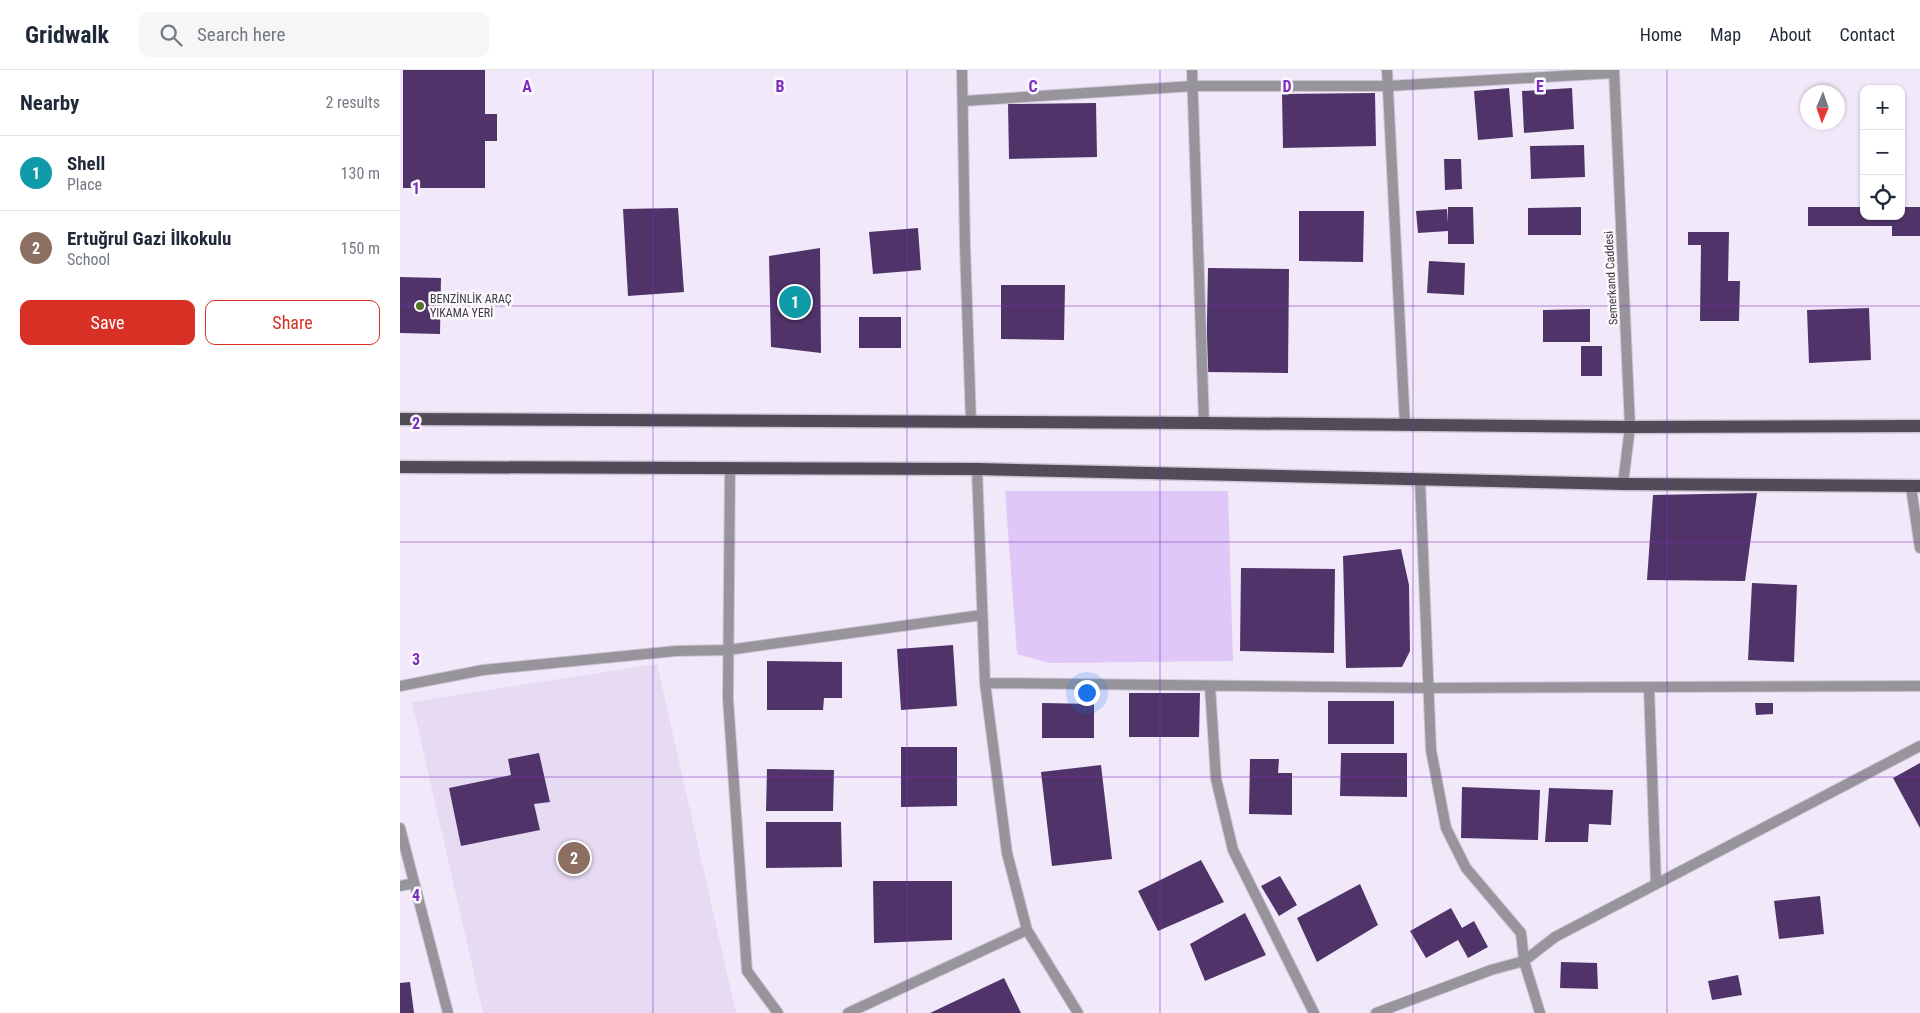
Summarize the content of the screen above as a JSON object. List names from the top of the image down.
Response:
{
  "streets": {
    "street": ["Semerkand Caddesi"]
  },
  "places": ["BENZİNLİK ARAÇ YIKAMA YERİ"],
  "north": "bottom",
  "page": {
    "header": "Gridwalk",
    "search": "Search here",
    "nav": [
      "Home",
      "Map",
      "About",
      "Contact"
    ],
    "heading": ["Nearby", "2 results"],
    "map_buttons": ["+", "−"],
    "list": [
      {
        "mark": "1",
        "name": "Shell",
        "note": "Place",
        "value": "130 m"
      },
      {
        "mark": "2",
        "name": "Ertuğrul Gazi İlkokulu",
        "note": "School",
        "value": "150 m"
      }
    ],
    "pins": ["1", "2"],
    "buttons": ["Save", "Share"]
  },
  "grid": {
    "columns": [
      "A",
      "B",
      "C",
      "D",
      "E"
    ],
    "rows": [
      "1",
      "2",
      "3",
      "4"
    ]
  }
}
